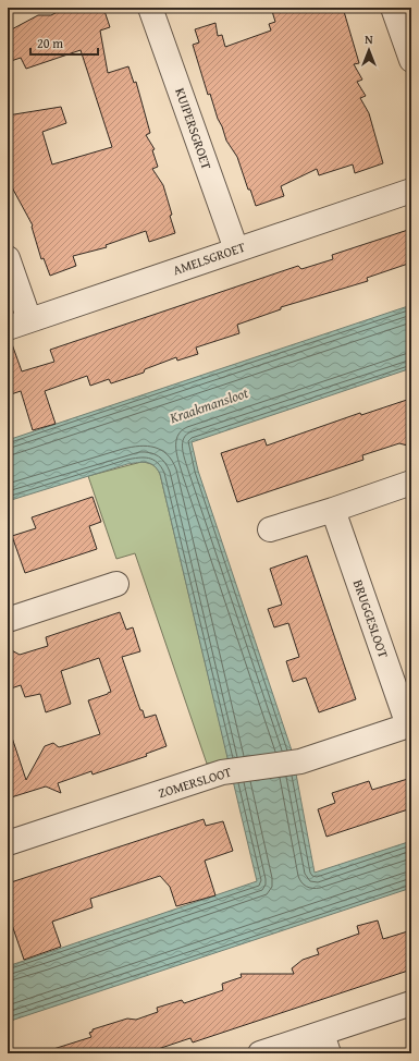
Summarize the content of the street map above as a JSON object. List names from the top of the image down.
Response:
{
  "streets": {
    "street": [
      "KUIPERSGROET",
      "AMELSGROET",
      "BRUGGESLOOT",
      "ZOMERSLOOT"
    ]
  },
  "crossings": [
    ["KUIPERSGROET", "AMELSGROET"],
    ["BRUGGESLOOT", "ZOMERSLOOT"]
  ],
  "water": ["Kraakmansloot"],
  "scale_bar": "20 m",
  "north": "top"
}
